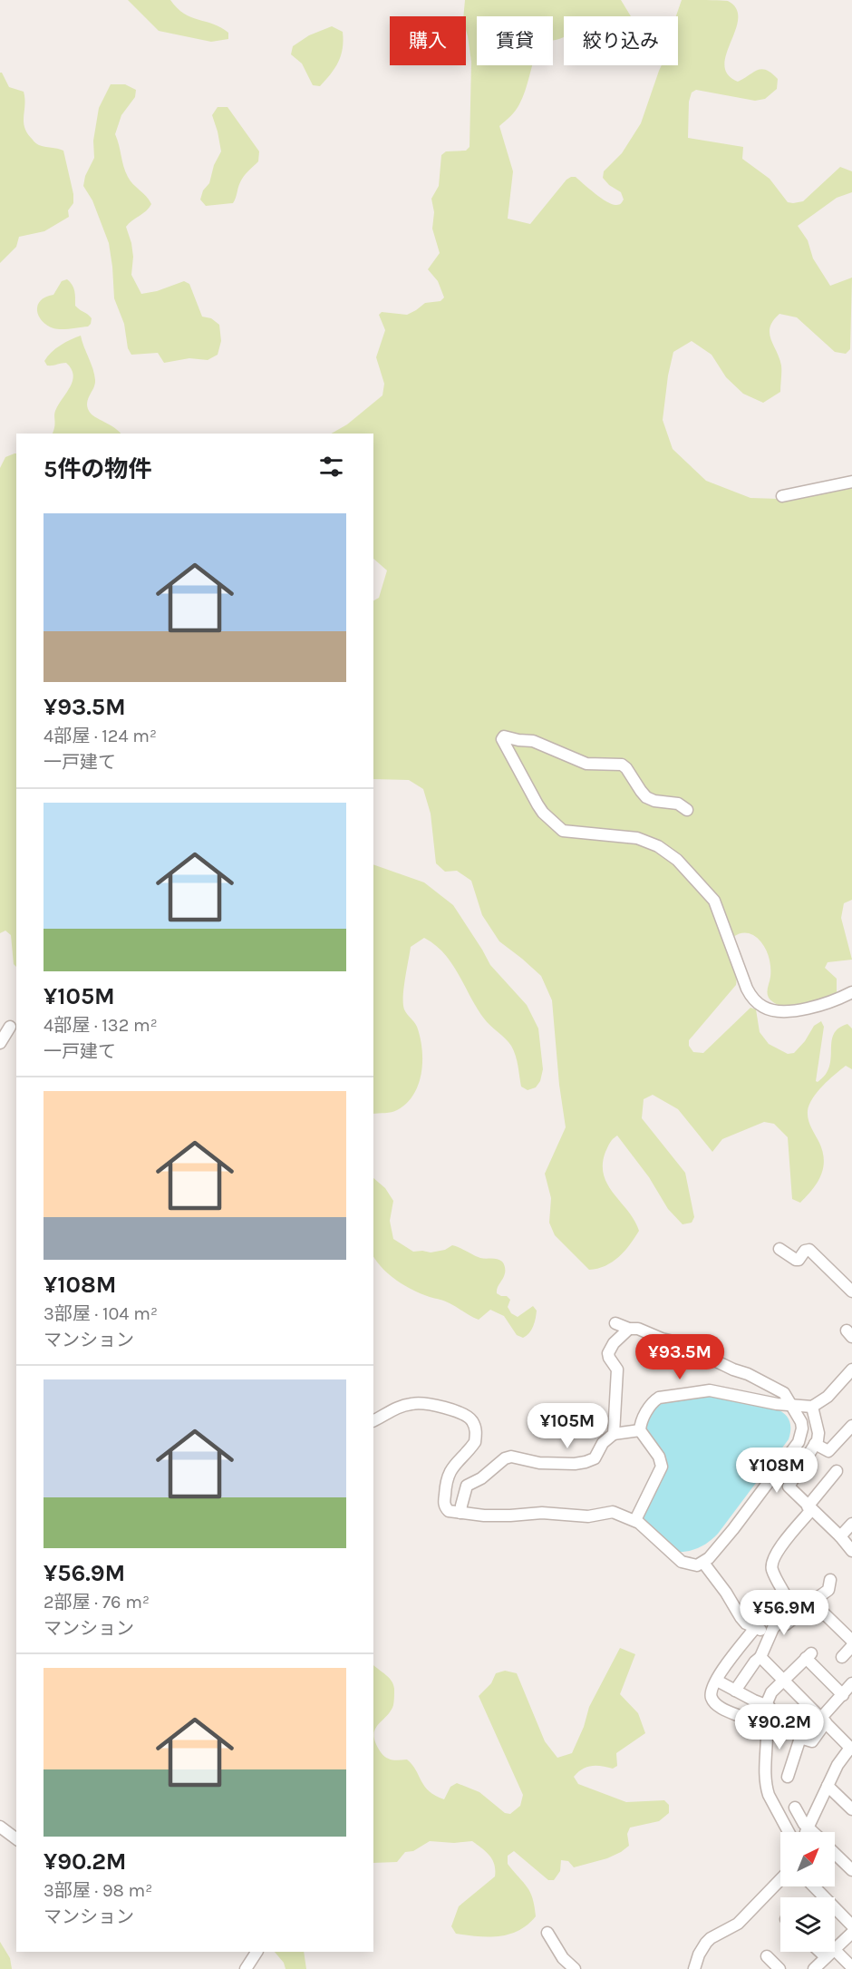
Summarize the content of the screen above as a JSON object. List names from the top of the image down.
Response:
{
  "north": "top right",
  "page": {
    "chip": ["購入", "賃貸", "絞り込み"],
    "heading": "5件の物件",
    "list": [
      {
        "name": "¥93.5M",
        "note": "4部屋 · 124 m² · 一戸建て"
      },
      {
        "name": "¥105M",
        "note": "4部屋 · 132 m² · 一戸建て"
      },
      {
        "name": "¥108M",
        "note": "3部屋 · 104 m² · マンション"
      },
      {
        "name": "¥56.9M",
        "note": "2部屋 · 76 m² · マンション"
      },
      {
        "name": "¥90.2M",
        "note": "3部屋 · 98 m² · マンション"
      }
    ],
    "price": [
      "¥93.5M",
      "¥105M",
      "¥108M",
      "¥56.9M",
      "¥90.2M"
    ]
  }
}
